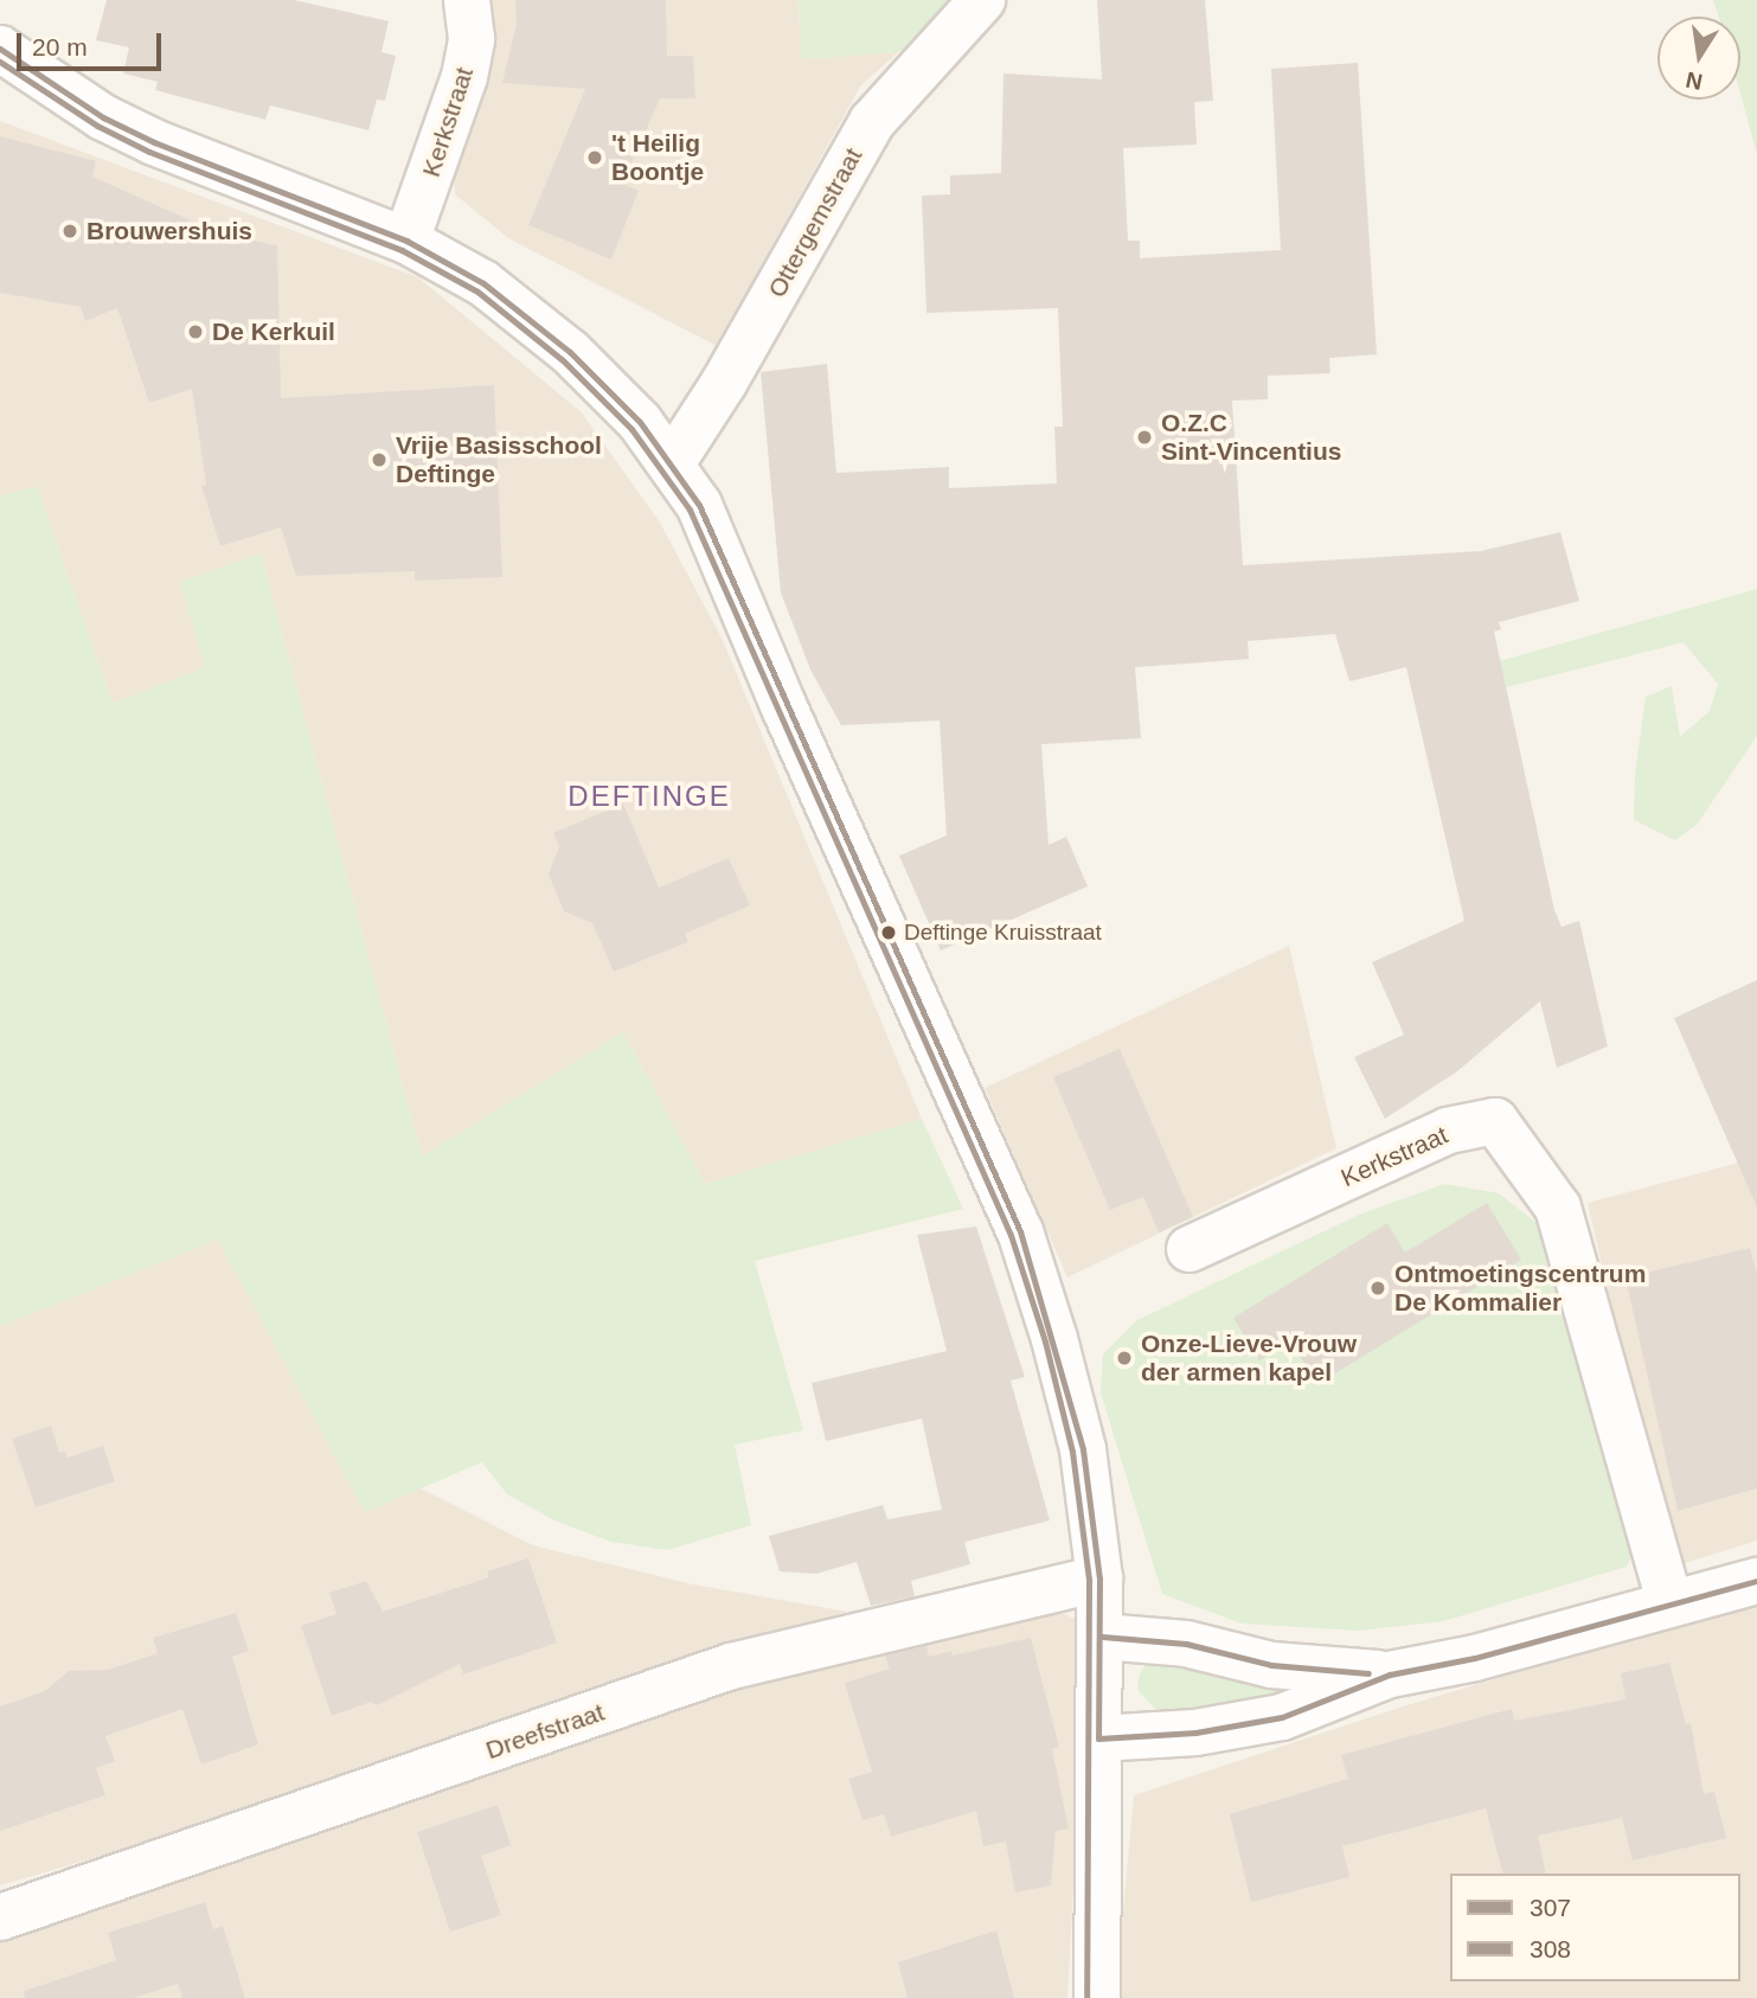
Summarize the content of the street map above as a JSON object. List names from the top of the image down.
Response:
{
  "streets": {
    "street": ["Kerkstraat", "Ottergemstraat", "Dreefstraat"]
  },
  "districts": ["DEFTINGE"],
  "places": [
    "'t Heilig Boontje",
    "Brouwershuis",
    "De Kerkuil",
    "O.Z.C Sint-Vincentius",
    "Vrije Basisschool Deftinge",
    "Deftinge Kruisstraat",
    "Ontmoetingscentrum De Kommalier",
    "Onze-Lieve-Vrouw der armen kapel"
  ],
  "lines": ["transit line 307", "transit line 308"],
  "legend": ["307", "308"],
  "scale_bar": "20 m",
  "north": "bottom"
}
